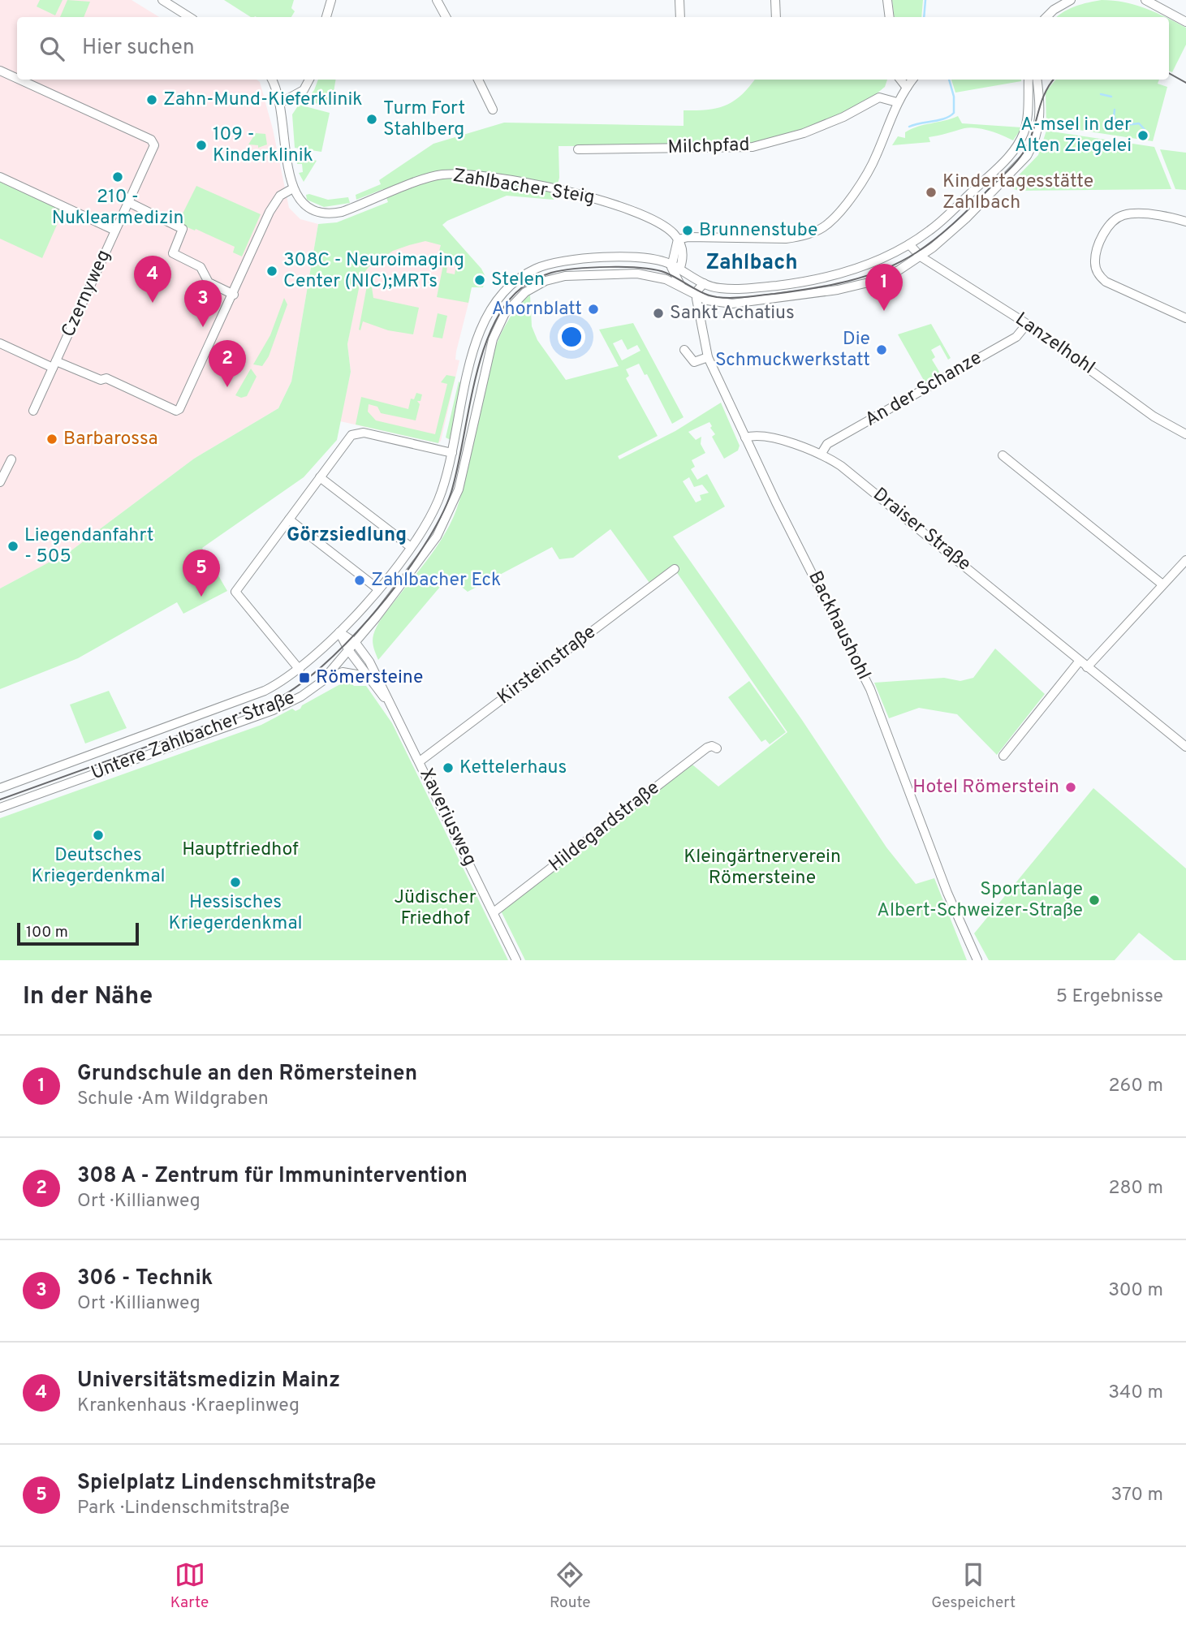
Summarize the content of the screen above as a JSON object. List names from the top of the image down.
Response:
{
  "streets": {
    "street": [
      "Milchpfad",
      "Zahlbacher Steig",
      "Czernyweg",
      "Lanzelhohl",
      "An der Schanze",
      "Draiser Straße",
      "Backhaushohl",
      "Kirsteinstraße",
      "Untere Zahlbacher Straße",
      "Xaveriusweg",
      "Hildegardstraße"
    ]
  },
  "crossings": [
    ["Lanzelhohl", "An der Schanze"],
    ["Lanzelhohl", "Untere Zahlbacher Straße"],
    ["An der Schanze", "Draiser Straße"],
    ["Draiser Straße", "Backhaushohl"],
    ["Backhaushohl", "Untere Zahlbacher Straße"],
    ["Kirsteinstraße", "Xaveriusweg"],
    ["Untere Zahlbacher Straße", "Xaveriusweg"],
    ["Xaveriusweg", "Hildegardstraße"]
  ],
  "districts": ["Zahlbach", "Görzsiedlung"],
  "parks": ["Hauptfriedhof", "Kleingärtnerverein Römersteine", "Jüdischer Friedhof"],
  "places": {
    "other": [
      "Zahn-Mund-Kieferklinik",
      "Turm Fort Stahlberg",
      "A-msel in der Alten Ziegelei",
      "109 - Kinderklinik",
      "210 - Nuklearmedizin",
      "Kindertagesstätte Zahlbach",
      "Brunnenstube",
      "308C - Neuroimaging Center (NIC);MRTs",
      "Stelen",
      "Ahornblatt",
      "Sankt Achatius",
      "Die Schmuckwerkstatt",
      "Barbarossa",
      "Liegendanfahrt - 505",
      "Zahlbacher Eck",
      "Kettelerhaus",
      "Hotel Römerstein",
      "Deutsches Kriegerdenkmal",
      "Hessisches Kriegerdenkmal",
      "Sportanlage Albert-Schweizer-Straße"
    ],
    "transit": ["Römersteine"]
  },
  "scale_bar": "100 m",
  "page": {
    "search": "Hier suchen",
    "pins": [
      "4",
      "1",
      "3",
      "2",
      "5"
    ],
    "scale": "100 m",
    "heading": ["In der Nähe", "5 Ergebnisse"],
    "list": [
      {
        "mark": "1",
        "name": "Grundschule an den Römersteinen",
        "note": "Schule · Am Wildgraben",
        "value": "260 m"
      },
      {
        "mark": "2",
        "name": "308 A - Zentrum für Immunintervention",
        "note": "Ort · Killianweg",
        "value": "280 m"
      },
      {
        "mark": "3",
        "name": "306 - Technik",
        "note": "Ort · Killianweg",
        "value": "300 m"
      },
      {
        "mark": "4",
        "name": "Universitätsmedizin Mainz",
        "note": "Krankenhaus · Kraeplinweg",
        "value": "340 m"
      },
      {
        "mark": "5",
        "name": "Spielplatz Lindenschmitstraße",
        "note": "Park · Lindenschmitstraße",
        "value": "370 m"
      }
    ],
    "nav": ["Karte", "Route", "Gespeichert"]
  }
}
